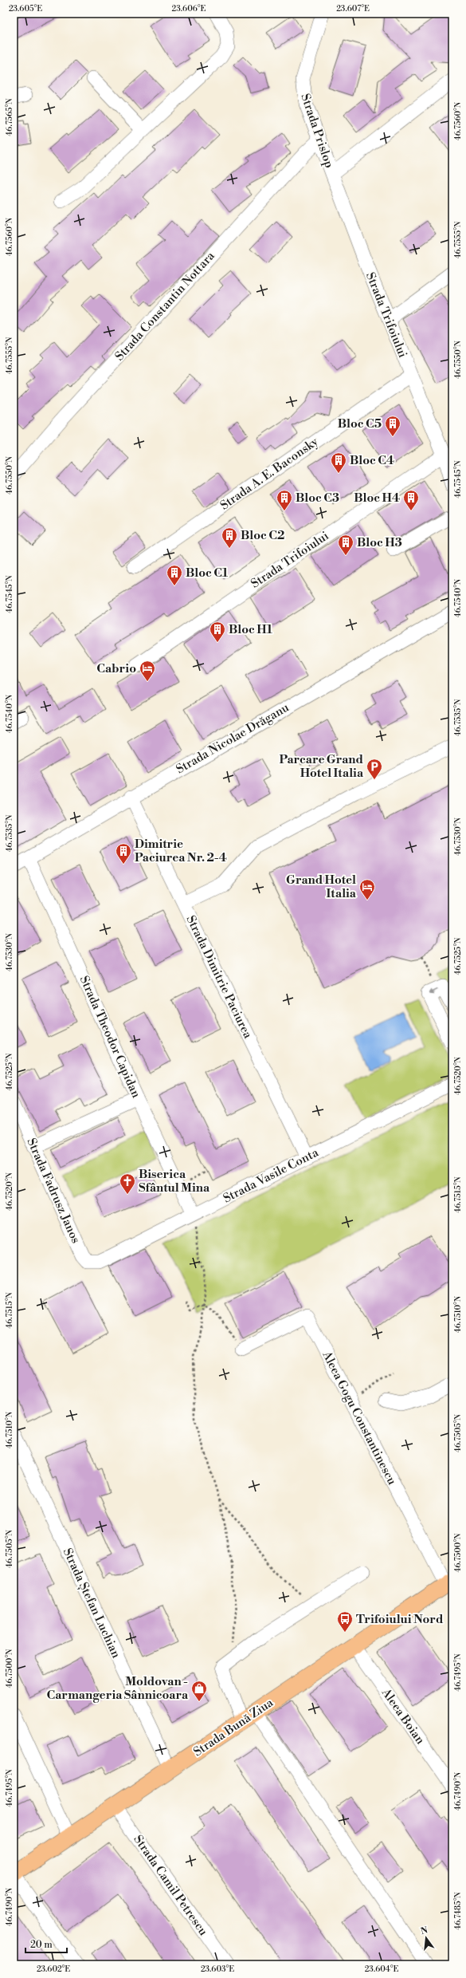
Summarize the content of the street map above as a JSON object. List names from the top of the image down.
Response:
{
  "streets": {
    "main road": ["Strada Bună Ziua"],
    "street": [
      "Strada Prislop",
      "Strada Constantin Nottara",
      "Strada Trifoiului",
      "Strada A. E. Baconsky",
      "Strada Nicolae Drăganu",
      "Strada Dimitrie Paciurea",
      "Strada Theodor Capidan",
      "Strada Vasile Conta",
      "Strada Fadrusz Janos",
      "Aleea Gogu Constantinescu",
      "Strada Ștefan Luchian",
      "Aleea Boian",
      "Strada Camil Petrescu"
    ]
  },
  "crossings": [
    ["Strada Prislop", "Strada Constantin Nottara"],
    ["Strada Prislop", "Strada Trifoiului"],
    ["Strada Trifoiului", "Strada A. E. Baconsky"],
    ["Strada Nicolae Drăganu", "Strada Dimitrie Paciurea"],
    ["Strada Nicolae Drăganu", "Strada Theodor Capidan"],
    ["Strada Dimitrie Paciurea", "Strada Vasile Conta"],
    ["Strada Theodor Capidan", "Strada Vasile Conta"],
    ["Strada Vasile Conta", "Strada Fadrusz Janos"],
    ["Aleea Gogu Constantinescu", "Strada Bună Ziua"],
    ["Strada Ștefan Luchian", "Strada Bună Ziua"],
    ["Aleea Boian", "Strada Bună Ziua"],
    ["Strada Bună Ziua", "Strada Camil Petrescu"]
  ],
  "places": {
    "building": [
      "Bloc C5",
      "Bloc C4",
      "Bloc C3",
      "Bloc H4",
      "Bloc C2",
      "Bloc H3",
      "Bloc C1",
      "Bloc H1",
      "Dimitrie Paciurea Nr. 2-4"
    ],
    "hotel": ["Cabrio", "Grand Hotel Italia"],
    "parking": ["Parcare Grand Hotel Italia"],
    "church": ["Biserica Sfântul Mina"],
    "bus stop": ["Trifoiului Nord"],
    "shop": ["Moldovan - Carmangeria Sânnicoara"]
  },
  "scale_bar": "20 m",
  "north": "top",
  "coordinates": [
    "23.605°E",
    "23.606°E",
    "23.607°E",
    "46.7565°N",
    "46.7560°N",
    "46.7555°N",
    "46.7550°N",
    "46.7545°N",
    "46.7540°N",
    "46.7535°N",
    "46.7530°N",
    "46.7525°N",
    "46.7520°N",
    "46.7515°N",
    "46.7510°N",
    "46.7505°N",
    "46.7500°N",
    "46.7495°N",
    "46.7490°N",
    "46.7485°N",
    "23.602°E",
    "23.603°E",
    "23.604°E"
  ]
}
